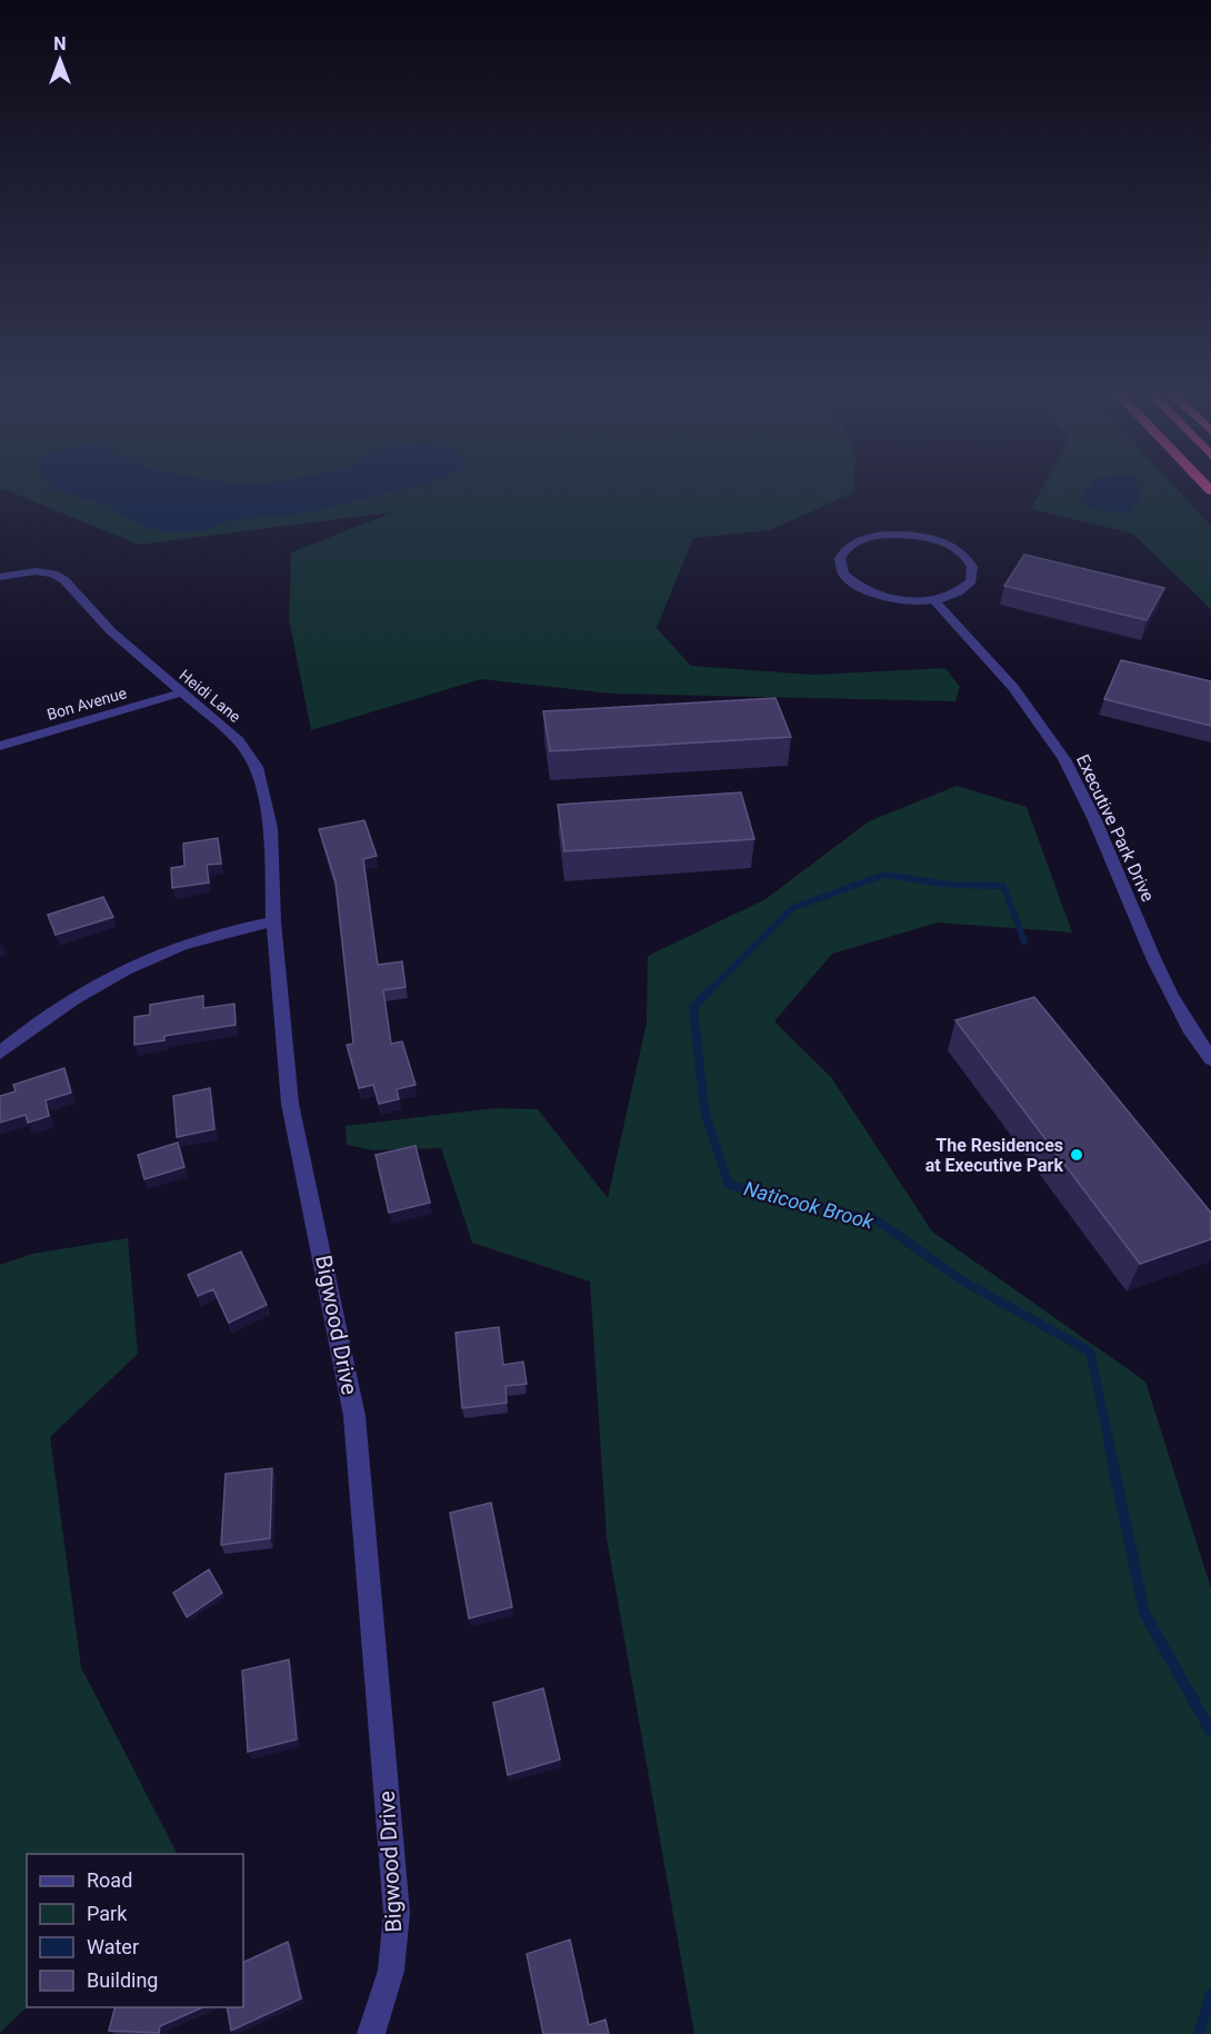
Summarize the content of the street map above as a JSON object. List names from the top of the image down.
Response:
{
  "streets": {
    "street": [
      "Heidi Lane",
      "Bon Avenue",
      "Executive Park Drive",
      "Bigwood Drive"
    ]
  },
  "crossings": [
    ["Heidi Lane", "Bon Avenue"],
    ["Heidi Lane", "Bigwood Drive"]
  ],
  "water": ["Naticook Brook"],
  "places": ["The Residences at Executive Park"],
  "legend": [
    "Road",
    "Park",
    "Water",
    "Building"
  ],
  "north": "top"
}
